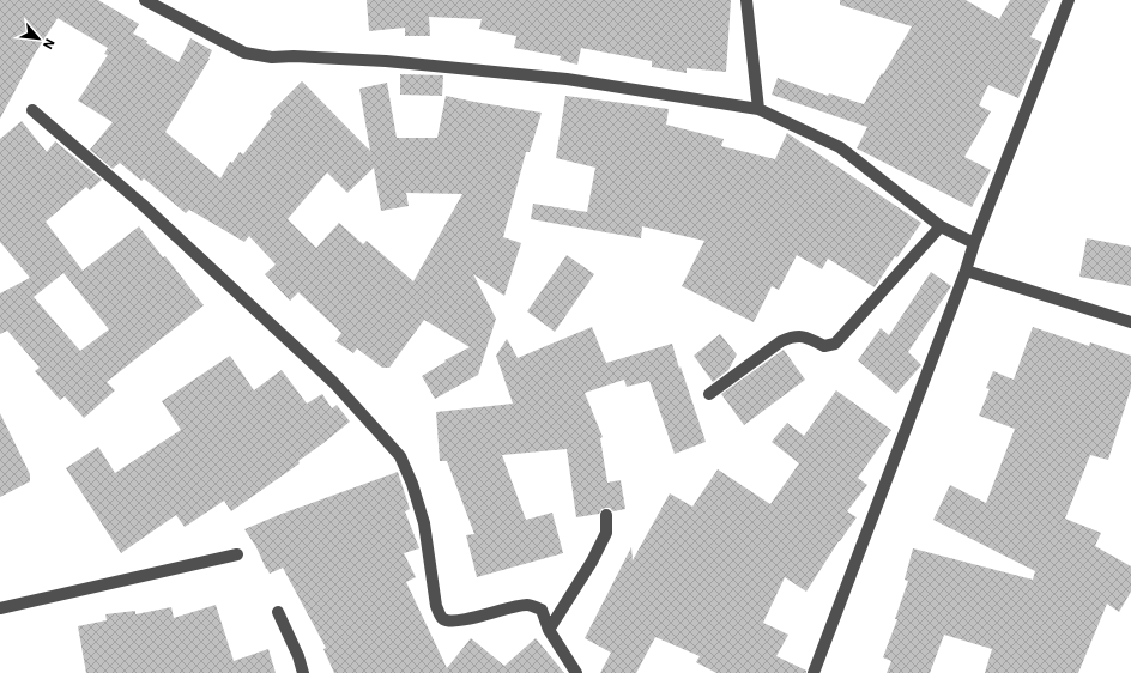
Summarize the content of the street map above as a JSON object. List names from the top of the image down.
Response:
{
  "north": "bottom right"
}
